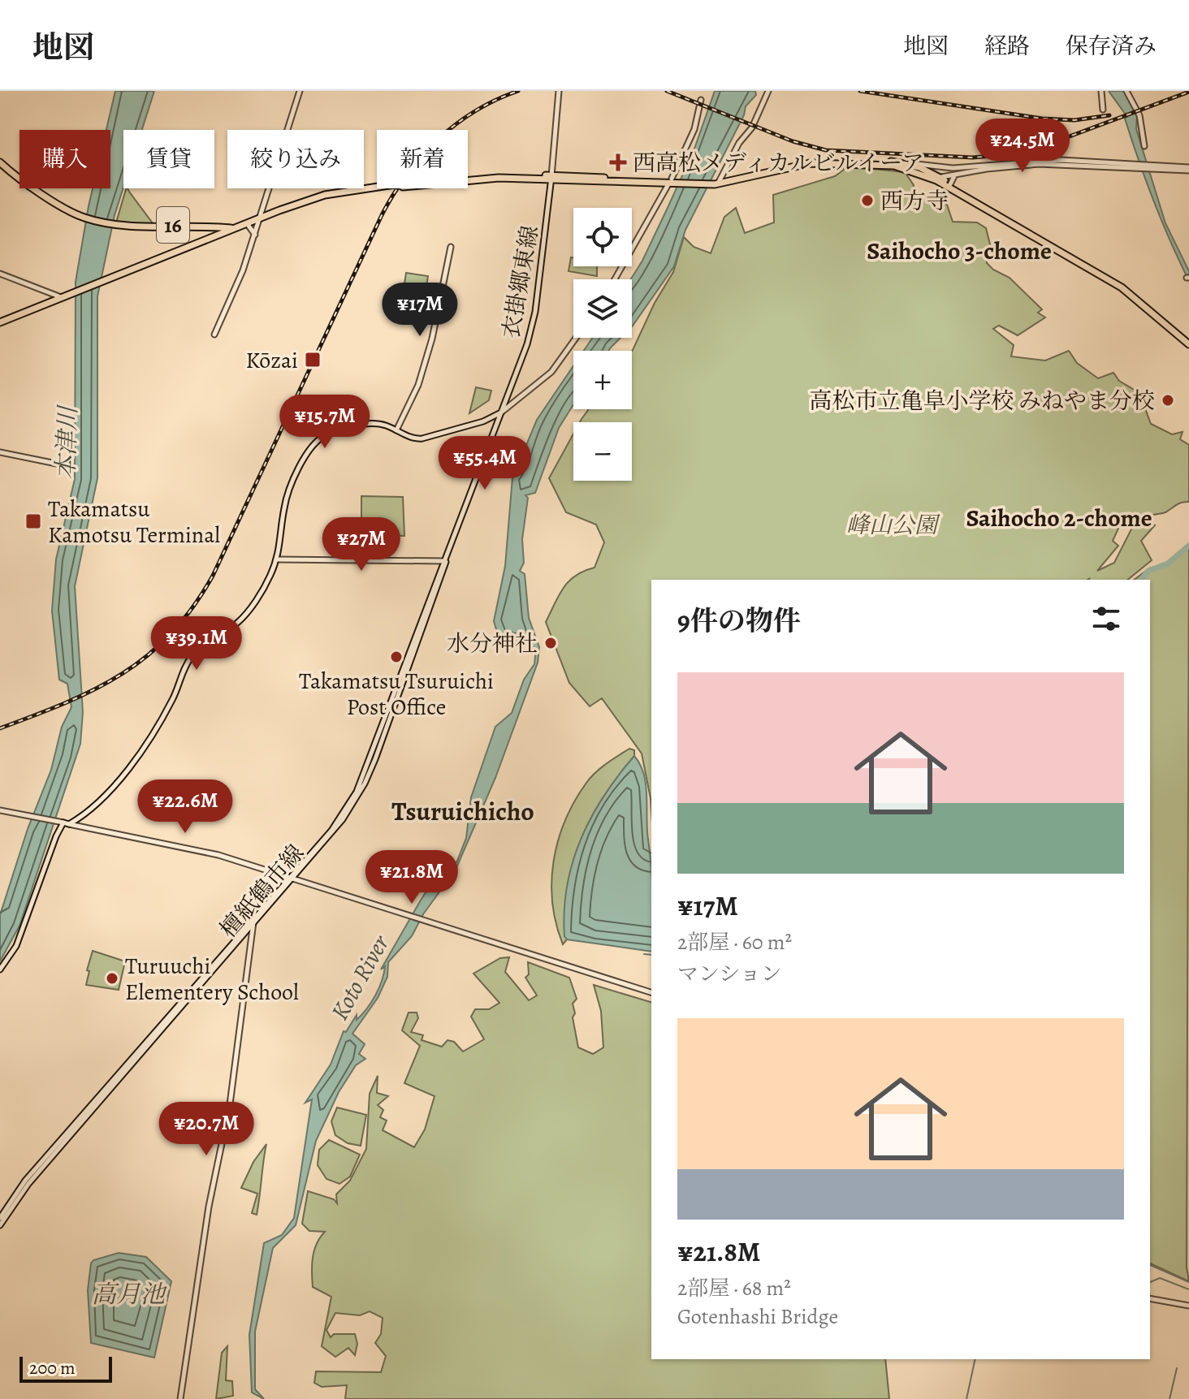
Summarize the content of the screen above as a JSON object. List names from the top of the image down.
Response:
{
  "streets": {
    "main road": ["16"],
    "street": ["衣掛郷東線", "檀紙鶴市線"]
  },
  "crossings": [
    ["衣掛郷東線", "檀紙鶴市線"]
  ],
  "districts": ["Saihocho 3-chome", "Saihocho 2-chome", "Tsuruichicho"],
  "water": ["本津川", "Koto River", "高月池"],
  "parks": ["峰山公園"],
  "places": {
    "health": ["西高松メディカルビルイーア"],
    "other": [
      "西方寺",
      "高松市立亀阜小学校 みねやま分校",
      "水分神社",
      "Takamatsu Tsuruichi Post Office",
      "Turuuchi Elementery School"
    ],
    "transit": ["Kōzai", "Takamatsu Kamotsu Terminal"]
  },
  "scale_bar": "200 m",
  "page": {
    "header": "地図",
    "nav": ["地図", "経路", "保存済み"],
    "price": [
      "¥24.5M",
      "¥17M",
      "¥15.7M",
      "¥55.4M",
      "¥27M",
      "¥39.1M",
      "¥22.6M",
      "¥21.8M",
      "¥20.7M"
    ],
    "chip": [
      "購入",
      "賃貸",
      "絞り込み",
      "新着"
    ],
    "map_buttons": ["+", "−"],
    "heading": "9件の物件",
    "list": [
      {
        "name": "¥17M",
        "note": "2部屋 · 60 m² · マンション"
      },
      {
        "name": "¥21.8M",
        "note": "2部屋 · 68 m² · Gotenhashi Bridge"
      }
    ],
    "scale": "200 m"
  }
}
